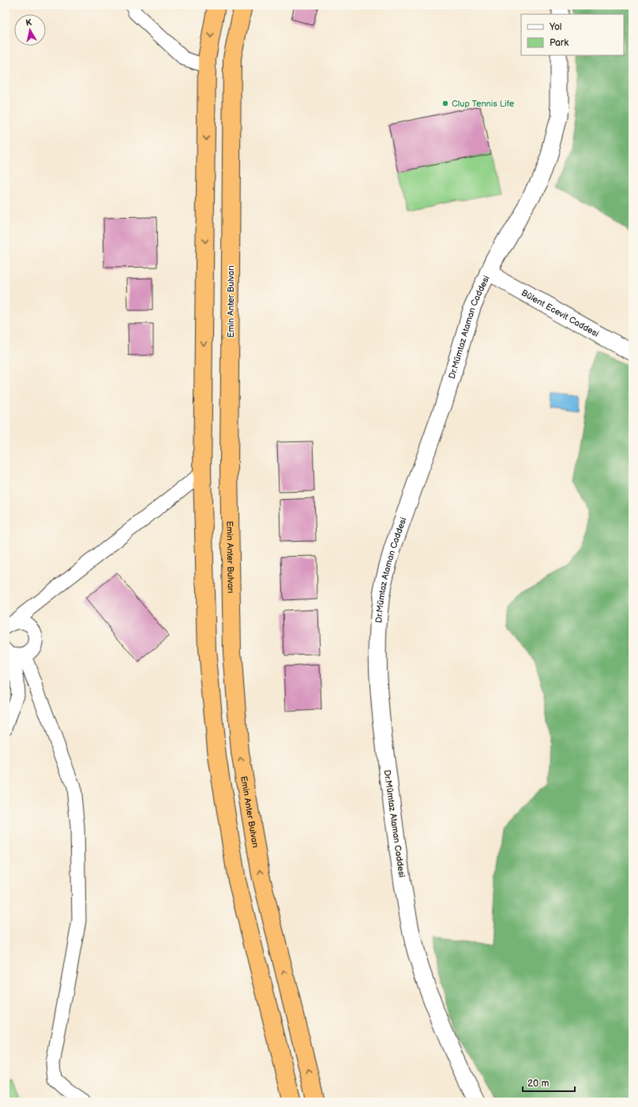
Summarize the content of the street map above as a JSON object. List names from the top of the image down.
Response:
{
  "streets": {
    "highway": ["Emin Anter Bulvarı"],
    "street": ["Bülent Ecevit Caddesi", "Dr.Mümtaz Ataman Caddesi"]
  },
  "crossings": [
    ["Bülent Ecevit Caddesi", "Dr.Mümtaz Ataman Caddesi"]
  ],
  "places": ["Clup Tennis Life"],
  "legend": ["Yol", "Park"],
  "scale_bar": "20 m",
  "north": "top"
}
